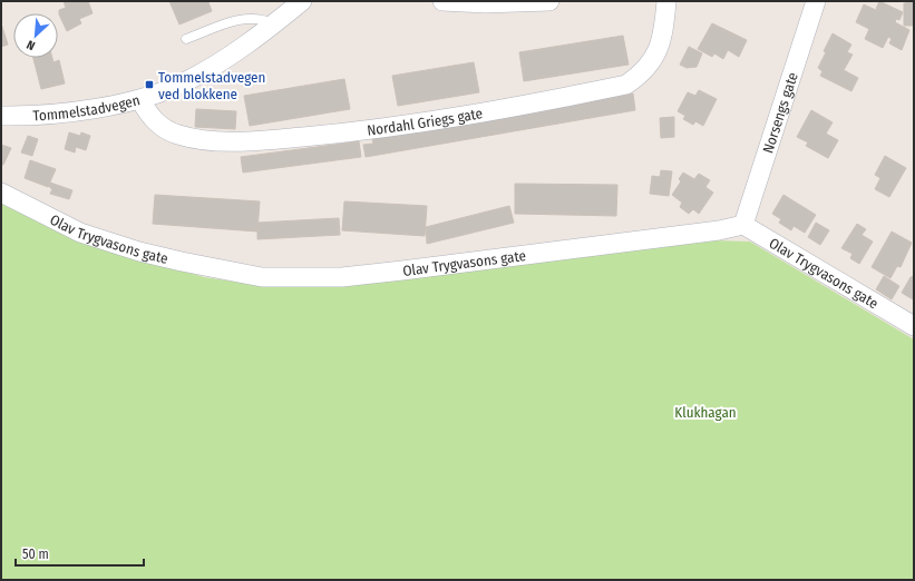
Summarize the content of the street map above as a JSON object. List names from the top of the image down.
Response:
{
  "streets": {
    "street": [
      "Tommelstadvegen",
      "Norsengs gate",
      "Nordahl Griegs gate",
      "Olav Trygvasons gate"
    ]
  },
  "crossings": [
    ["Tommelstadvegen", "Nordahl Griegs gate"],
    ["Norsengs gate", "Olav Trygvasons gate"]
  ],
  "parks": ["Klukhagan"],
  "places": {
    "transit": ["Tommelstadvegen ved blokkene"]
  },
  "scale_bar": "50 m",
  "north": "bottom left"
}
